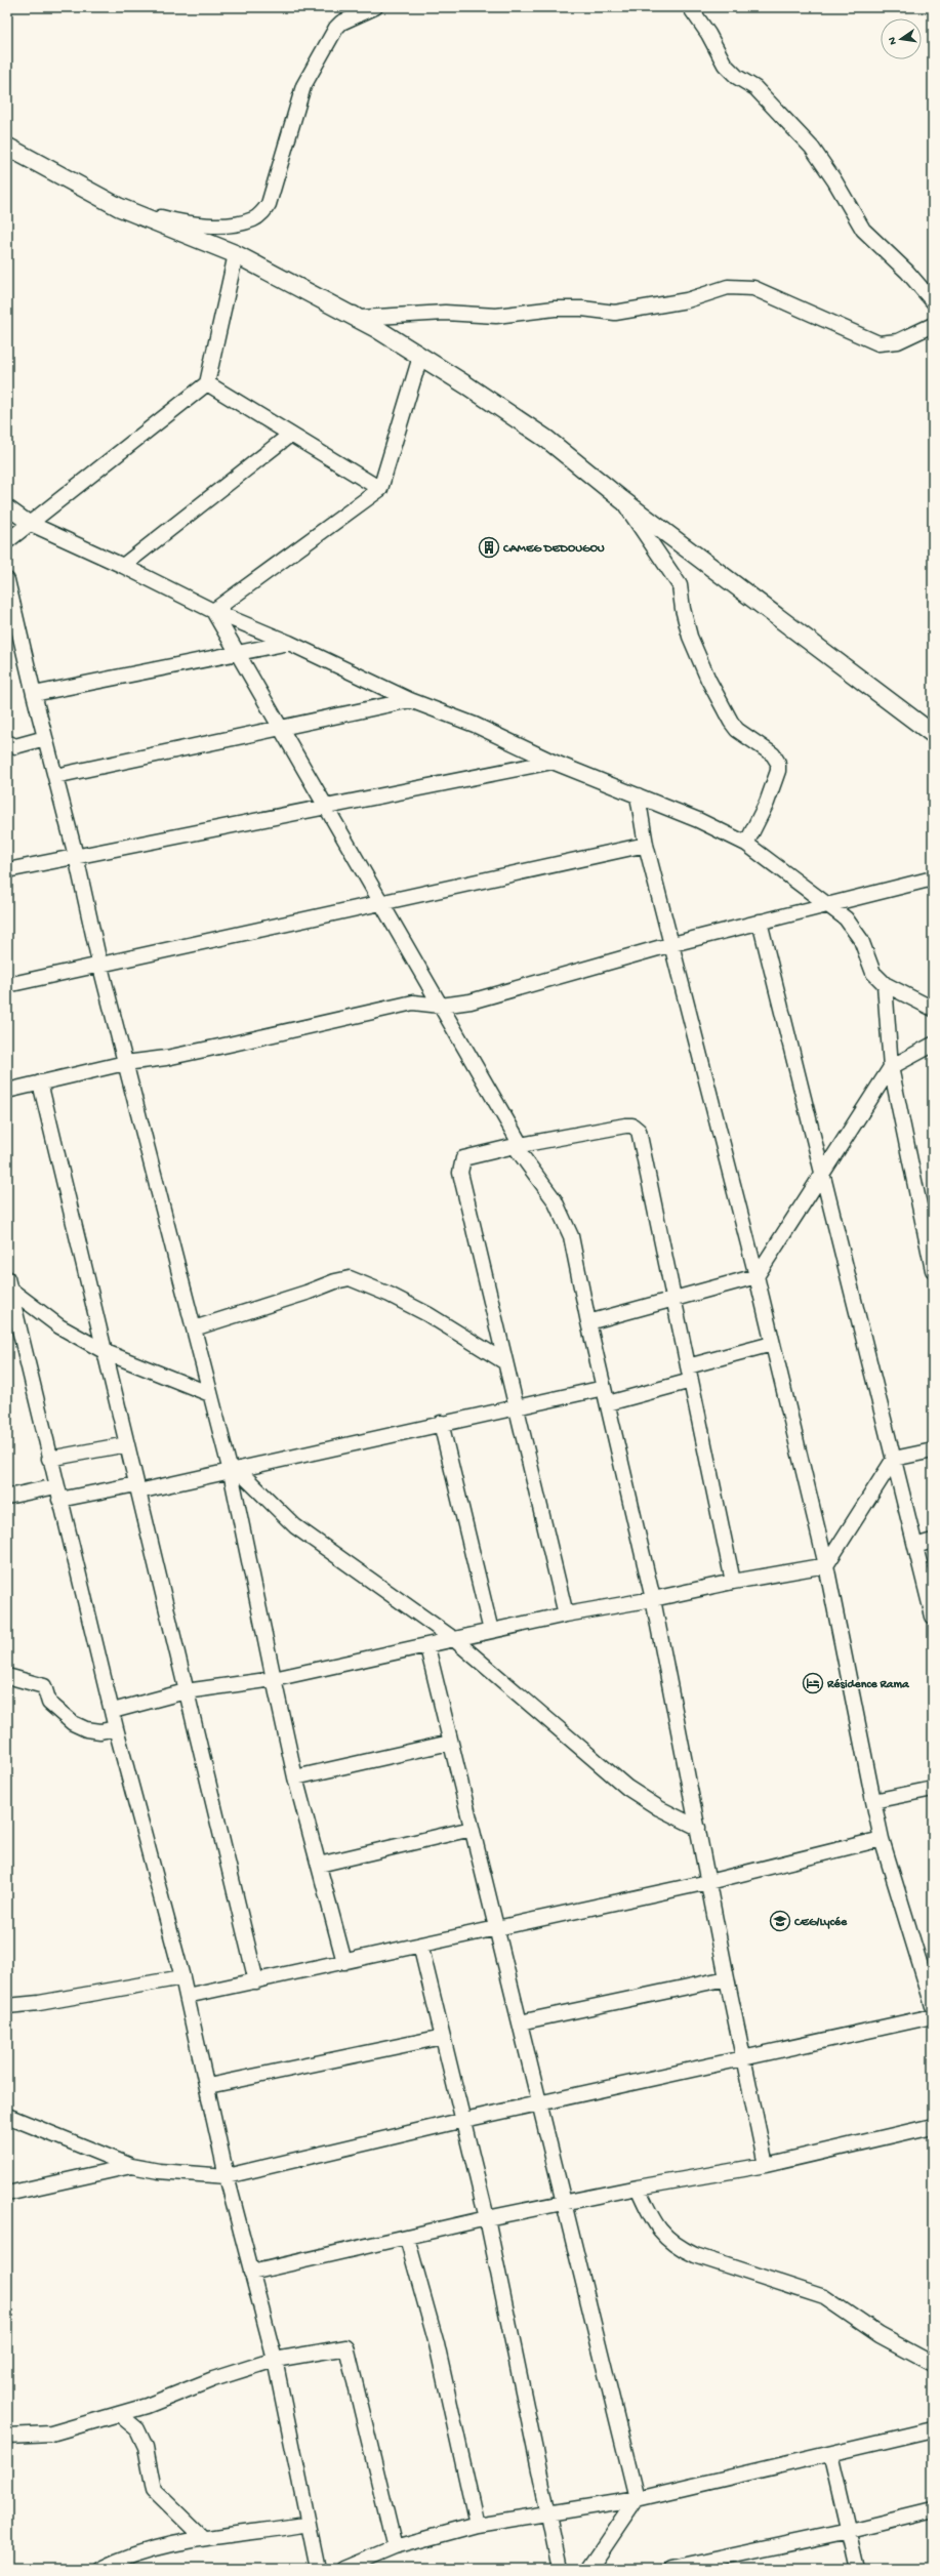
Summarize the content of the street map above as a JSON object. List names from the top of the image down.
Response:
{
  "places": {
    "building": ["CAMEG DEDOUGOU"],
    "hotel": ["Résidence Rama"],
    "school or university": ["CEG/Lycée"]
  },
  "north": "left"
}
